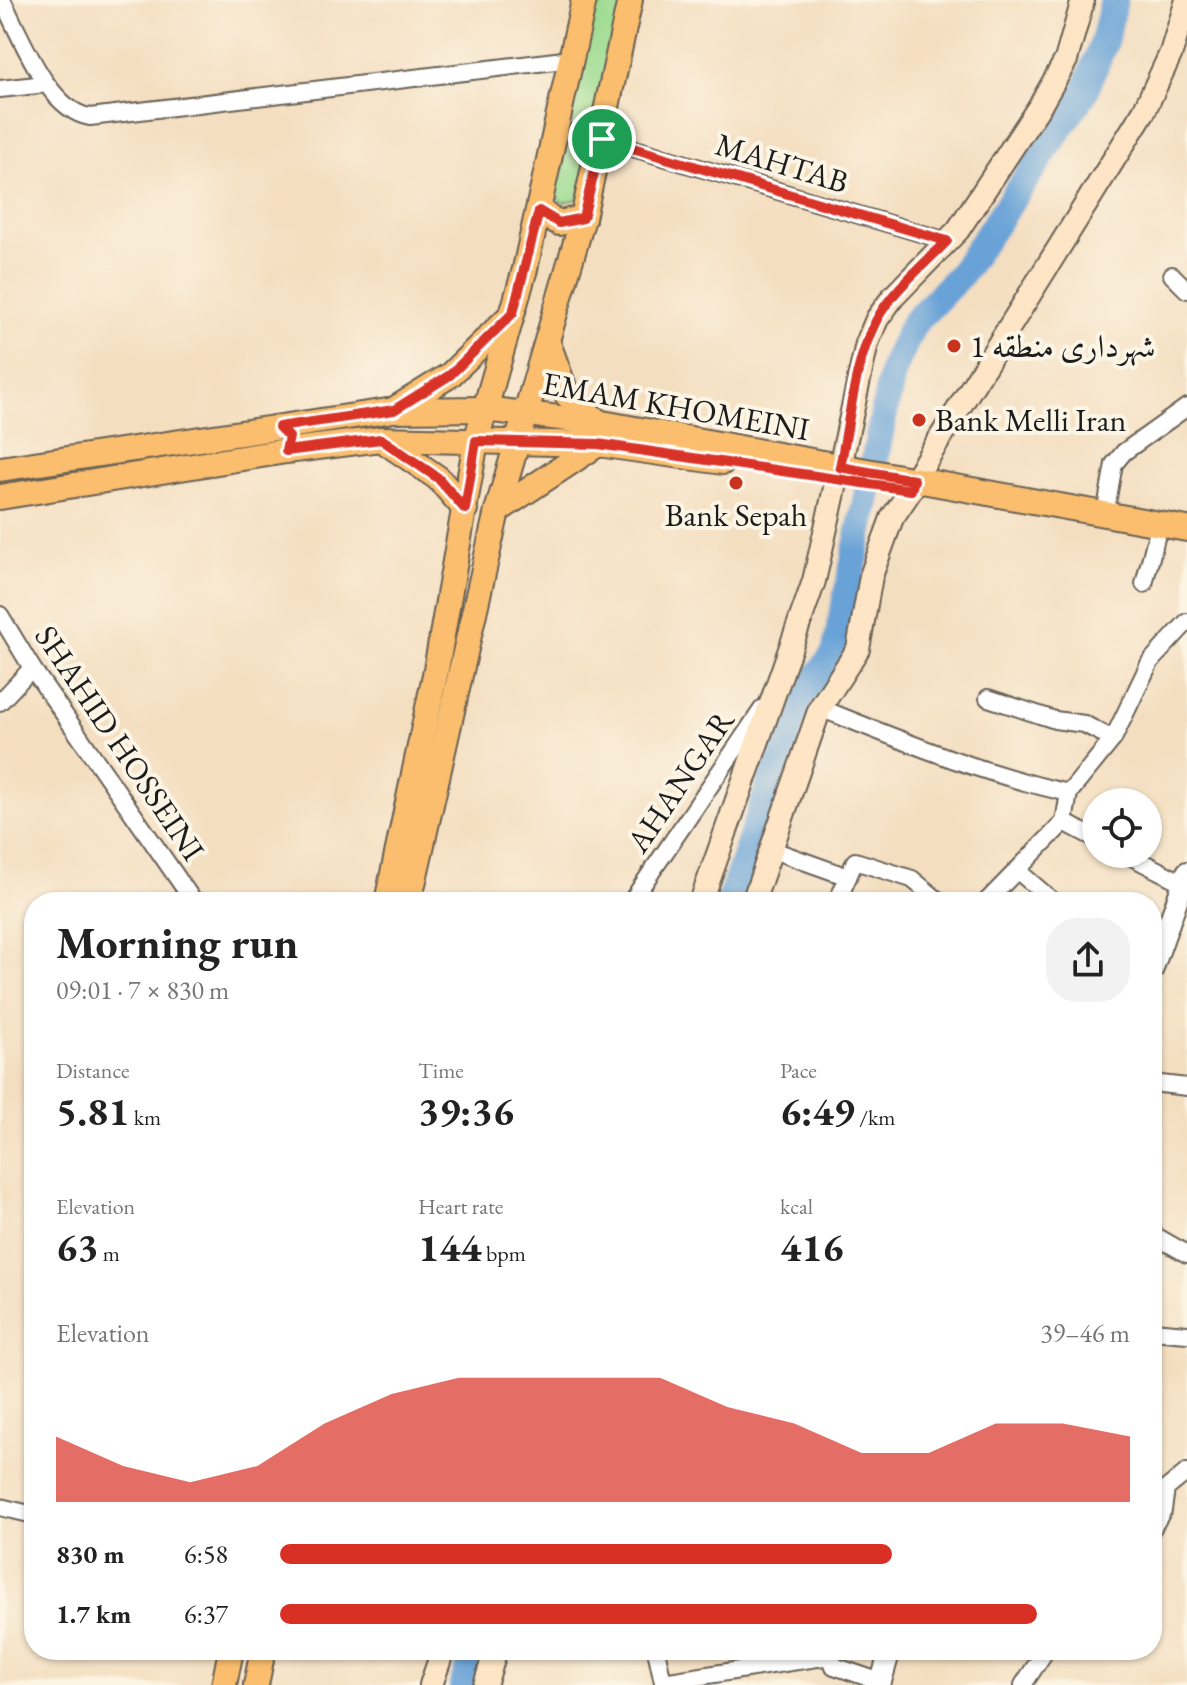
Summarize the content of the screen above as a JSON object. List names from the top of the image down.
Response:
{
  "streets": {
    "main road": ["EMAM KHOMEINI"],
    "street": ["MAHTAB", "SHAHID HOSSEINI", "AHANGAR"]
  },
  "places": ["شهرداری منطقه 1", "Bank Melli Iran", "Bank Sepah"],
  "page": {
    "heading": ["Morning run", "09:01 · 7 × 830 m"],
    "stats": [
      ["Distance", "5.81 km"],
      ["Time", "39:36"],
      ["Pace", "6:49 /km"],
      ["Elevation", "63 m"],
      ["Heart rate", "144 bpm"],
      ["kcal", "416"]
    ],
    "chart": ["Elevation", "39–46 m"],
    "list": [
      {
        "name": "830 m",
        "note": "6:58"
      },
      {
        "name": "1.7 km",
        "note": "6:37"
      }
    ]
  }
}
